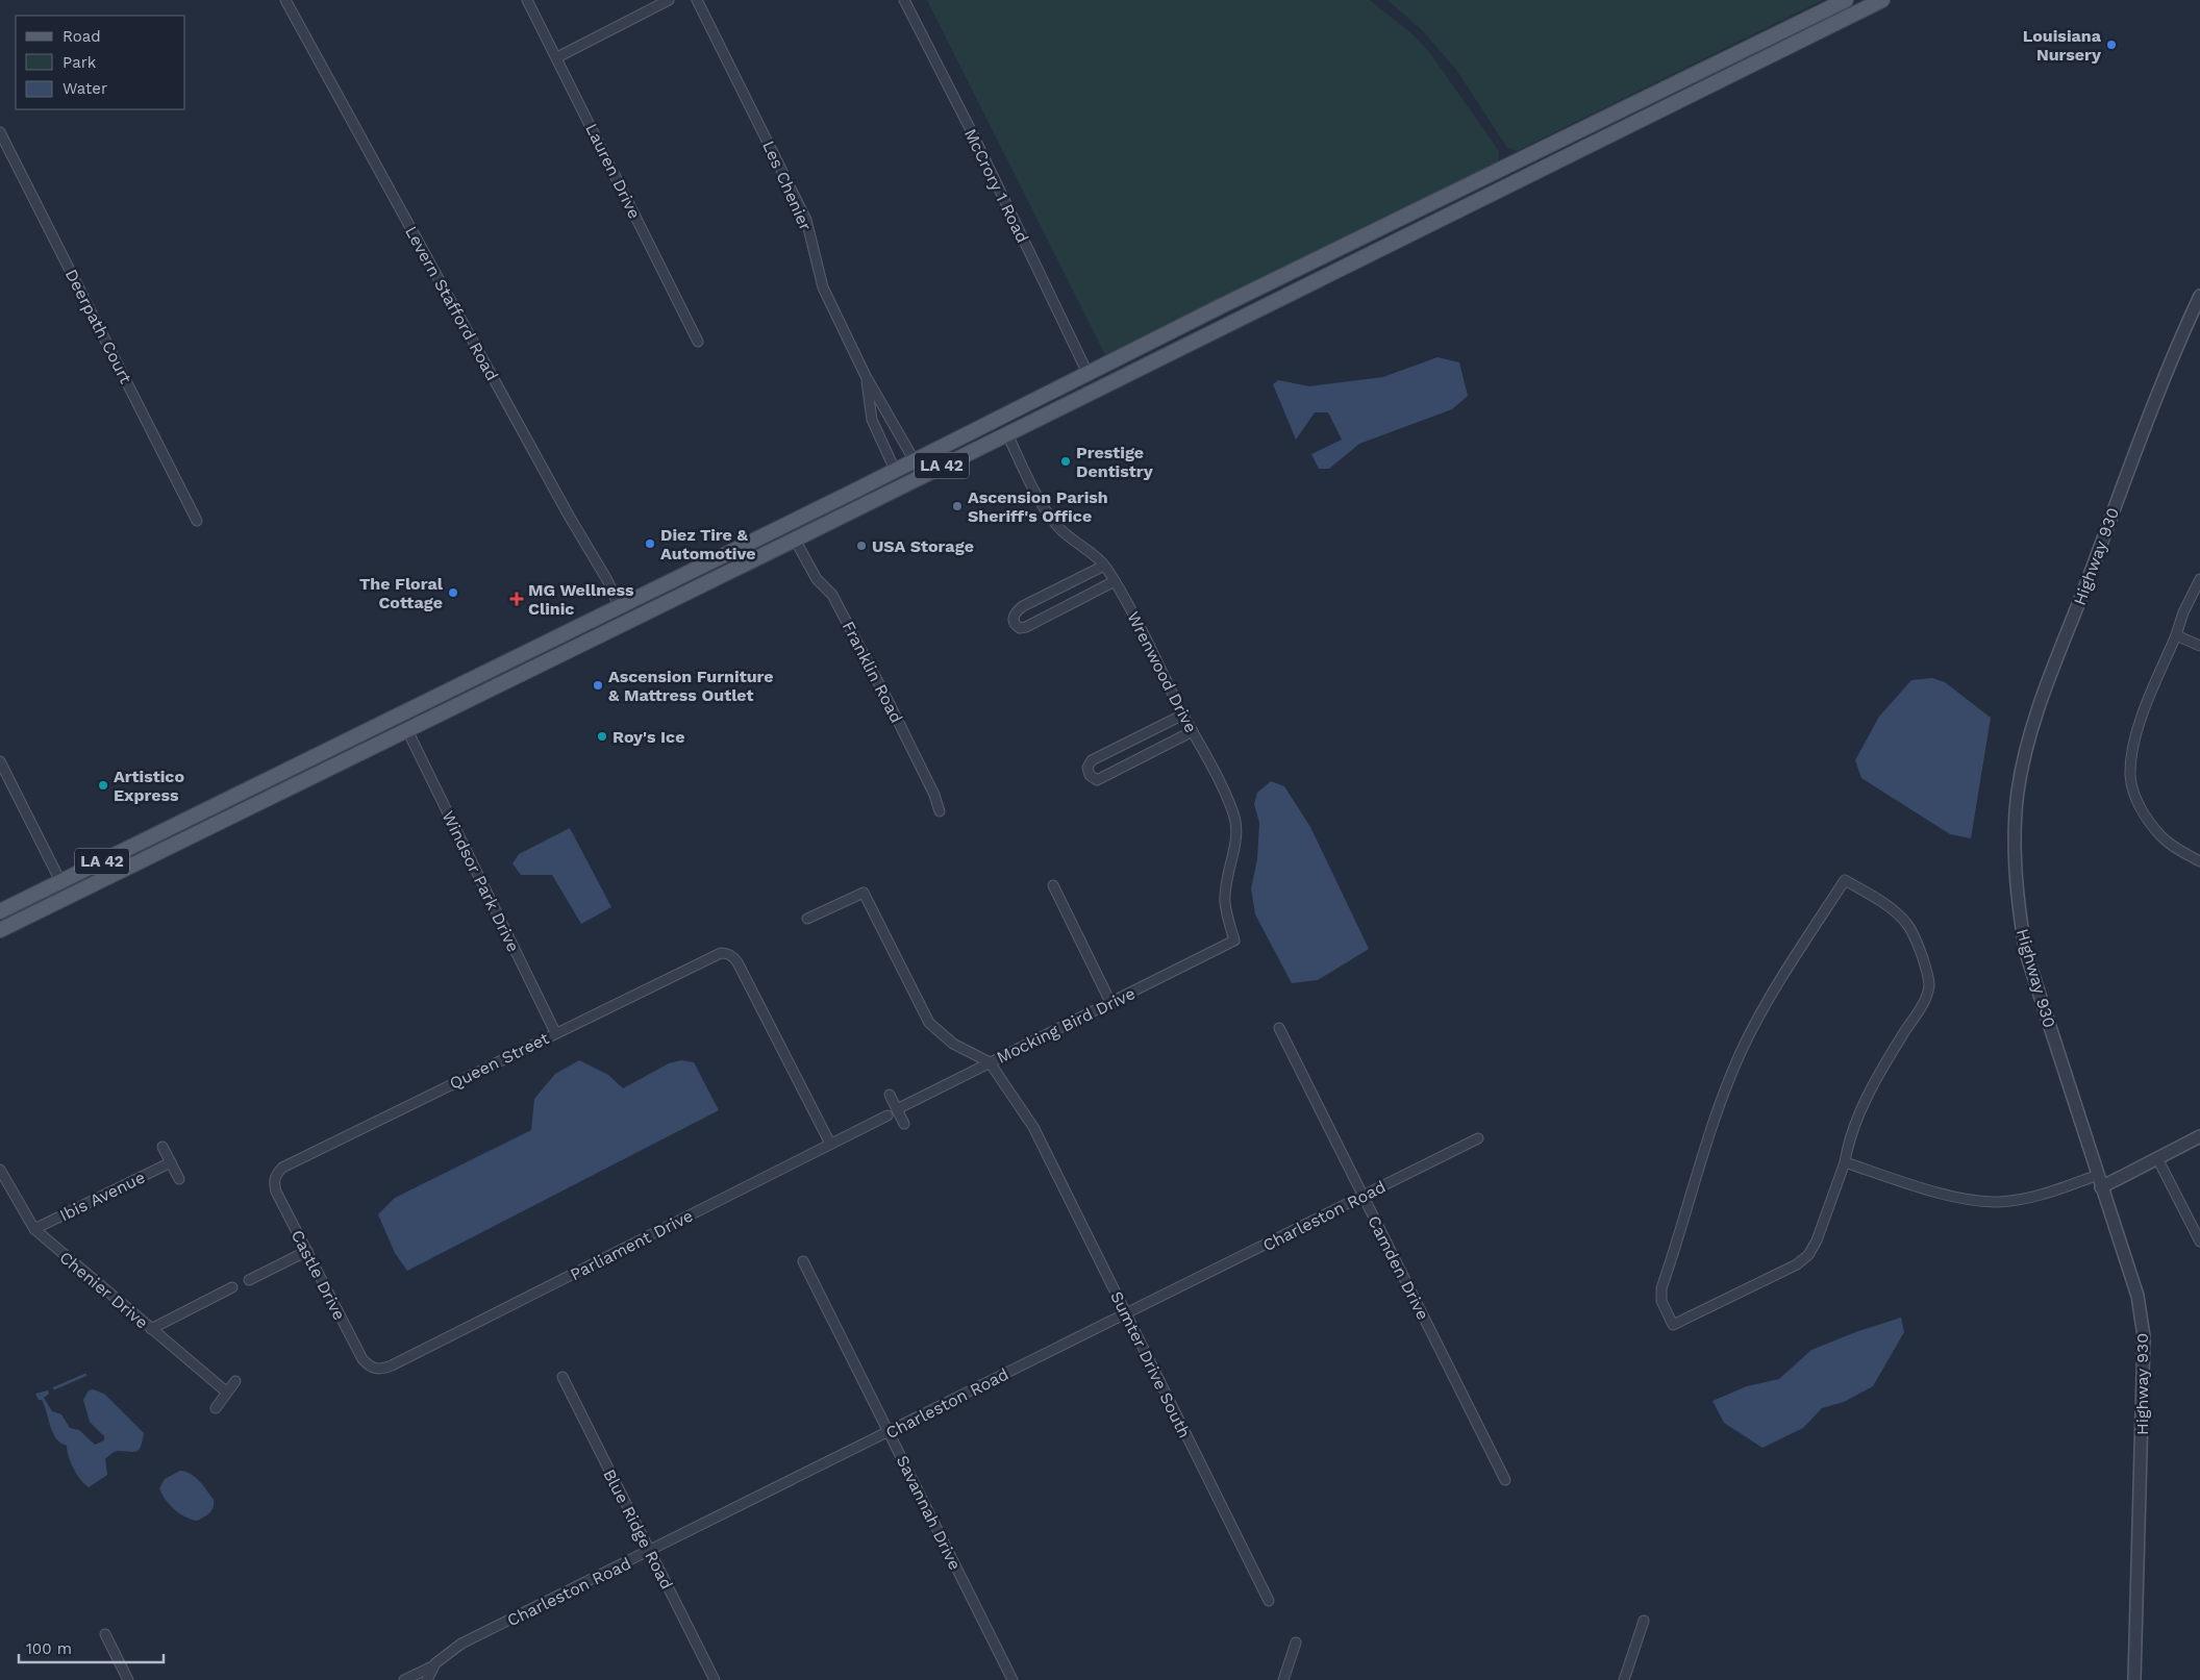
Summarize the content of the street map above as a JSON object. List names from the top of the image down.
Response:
{
  "streets": {
    "main road": ["LA 42"],
    "street": [
      "Lauren Drive",
      "Les Chenier",
      "McCrory 1 Road",
      "Levern Stafford Road",
      "Deerpath Court",
      "Highway 930",
      "Franklin Road",
      "Wrenwood Drive",
      "Windsor Park Drive",
      "Mocking Bird Drive",
      "Queen Street",
      "Ibis Avenue",
      "Charleston Road",
      "Parliament Drive",
      "Camden Drive",
      "Castle Drive",
      "Chenier Drive",
      "Sumter Drive South",
      "Savannah Drive",
      "Blue Ridge Road"
    ]
  },
  "crossings": [
    ["Les Chenier", "LA 42"],
    ["McCrory 1 Road", "LA 42"],
    ["Levern Stafford Road", "LA 42"],
    ["LA 42", "Franklin Road"],
    ["LA 42", "Wrenwood Drive"],
    ["LA 42", "Windsor Park Drive"],
    ["Wrenwood Drive", "Mocking Bird Drive"],
    ["Windsor Park Drive", "Queen Street"],
    ["Mocking Bird Drive", "Sumter Drive South"],
    ["Queen Street", "Parliament Drive"],
    ["Queen Street", "Castle Drive"],
    ["Ibis Avenue", "Chenier Drive"],
    ["Charleston Road", "Camden Drive"],
    ["Charleston Road", "Sumter Drive South"],
    ["Charleston Road", "Savannah Drive"],
    ["Charleston Road", "Blue Ridge Road"],
    ["Parliament Drive", "Castle Drive"]
  ],
  "places": {
    "other": [
      "Louisiana Nursery",
      "Prestige Dentistry",
      "Ascension Parish Sheriff's Office",
      "Diez Tire & Automotive",
      "USA Storage",
      "The Floral Cottage",
      "Ascension Furniture & Mattress Outlet",
      "Roy's Ice",
      "Artistico Express"
    ],
    "health": ["MG Wellness Clinic"]
  },
  "legend": ["Road", "Park", "Water"],
  "scale_bar": "100 m"
}
